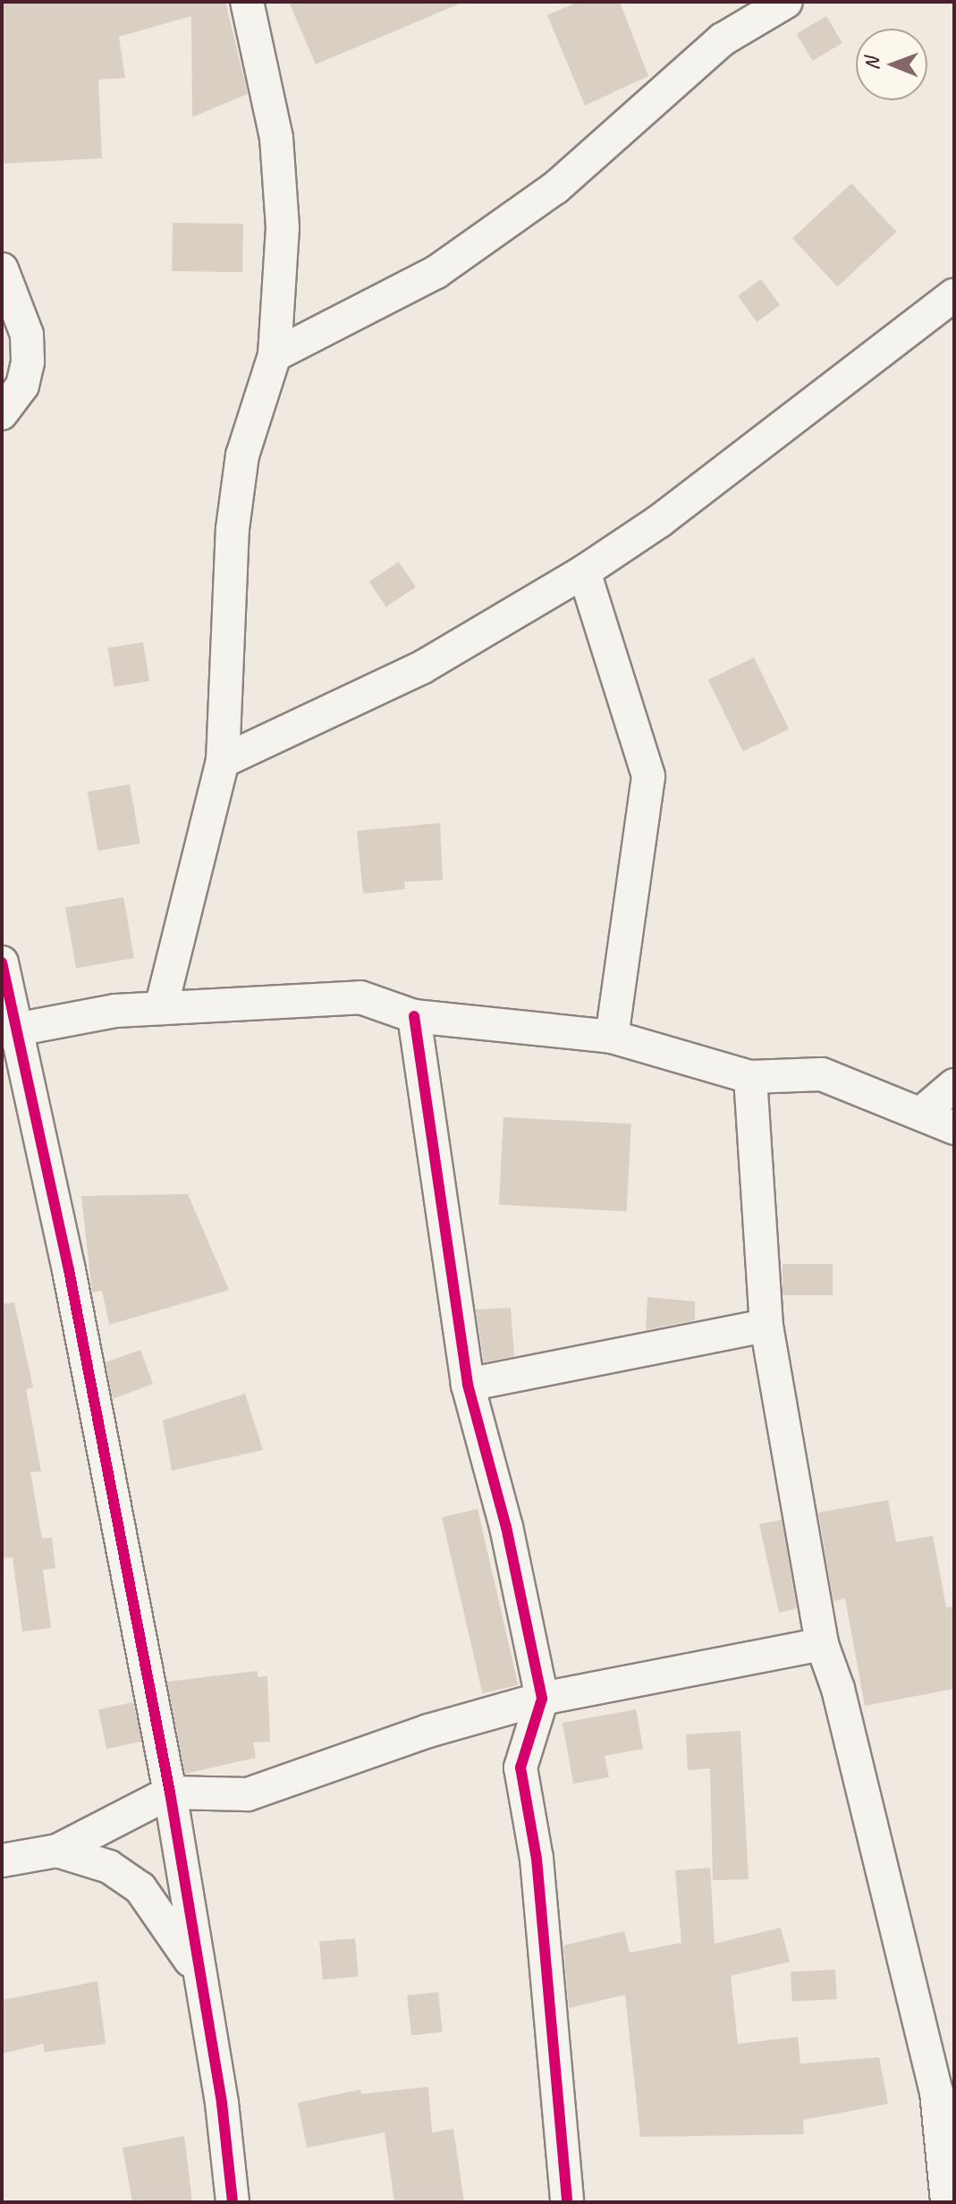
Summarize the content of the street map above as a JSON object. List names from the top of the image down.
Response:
{
  "north": "left"
}
